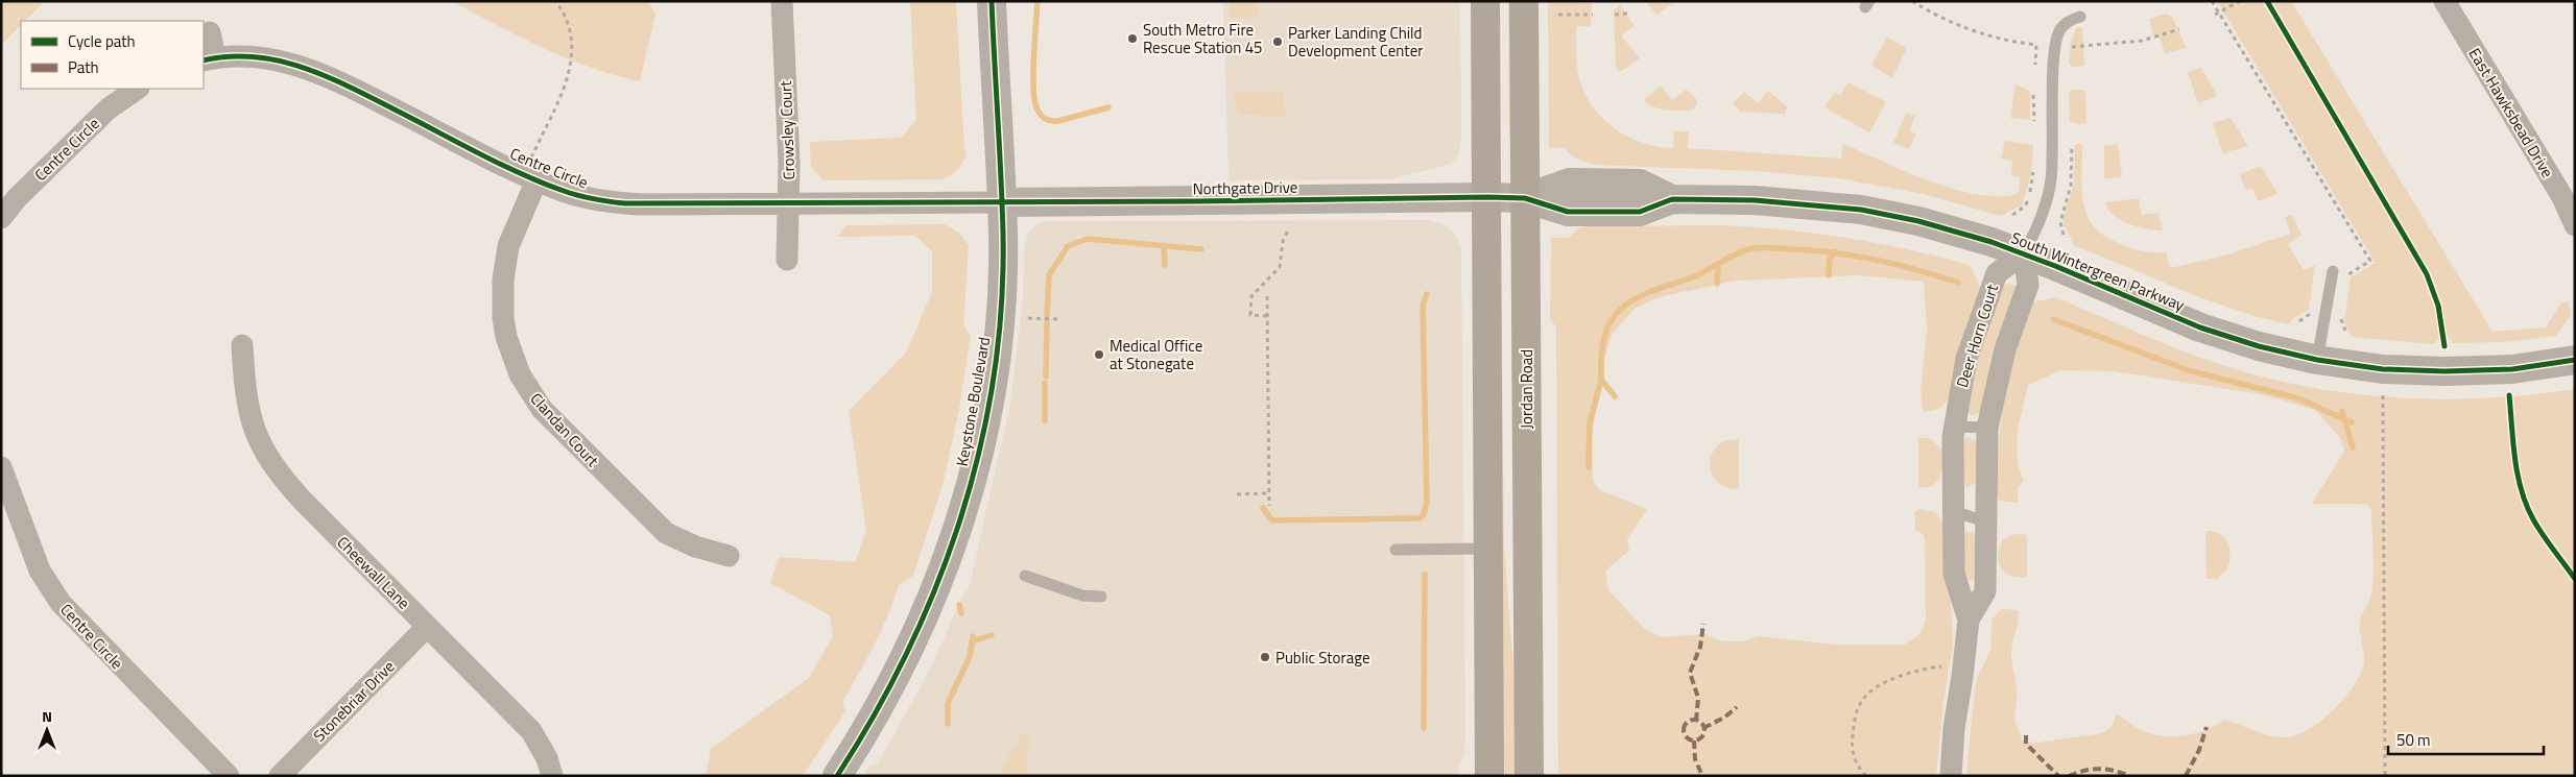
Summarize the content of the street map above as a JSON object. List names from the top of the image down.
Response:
{
  "streets": {
    "main road": ["Jordan Road"],
    "street": [
      "East Hawksbead Drive",
      "Crowsley Court",
      "Centre Circle",
      "Northgate Drive",
      "South Wintergreen Parkway",
      "Deer Horn Court",
      "Keystone Boulevard",
      "Clandan Court",
      "Cheewall Lane",
      "Stonebriar Drive"
    ]
  },
  "crossings": [
    ["Crowsley Court", "Centre Circle"],
    ["Centre Circle", "Northgate Drive"],
    ["Centre Circle", "Keystone Boulevard"],
    ["Centre Circle", "Clandan Court"],
    ["Northgate Drive", "South Wintergreen Parkway"],
    ["Northgate Drive", "Keystone Boulevard"],
    ["South Wintergreen Parkway", "Deer Horn Court"],
    ["South Wintergreen Parkway", "Jordan Road"],
    ["Cheewall Lane", "Stonebriar Drive"]
  ],
  "places": [
    "South Metro Fire Rescue Station 45",
    "Parker Landing Child Development Center",
    "Medical Office at Stonegate",
    "Public Storage"
  ],
  "legend": ["Cycle path", "Path"],
  "scale_bar": "50 m",
  "north": "top"
}
